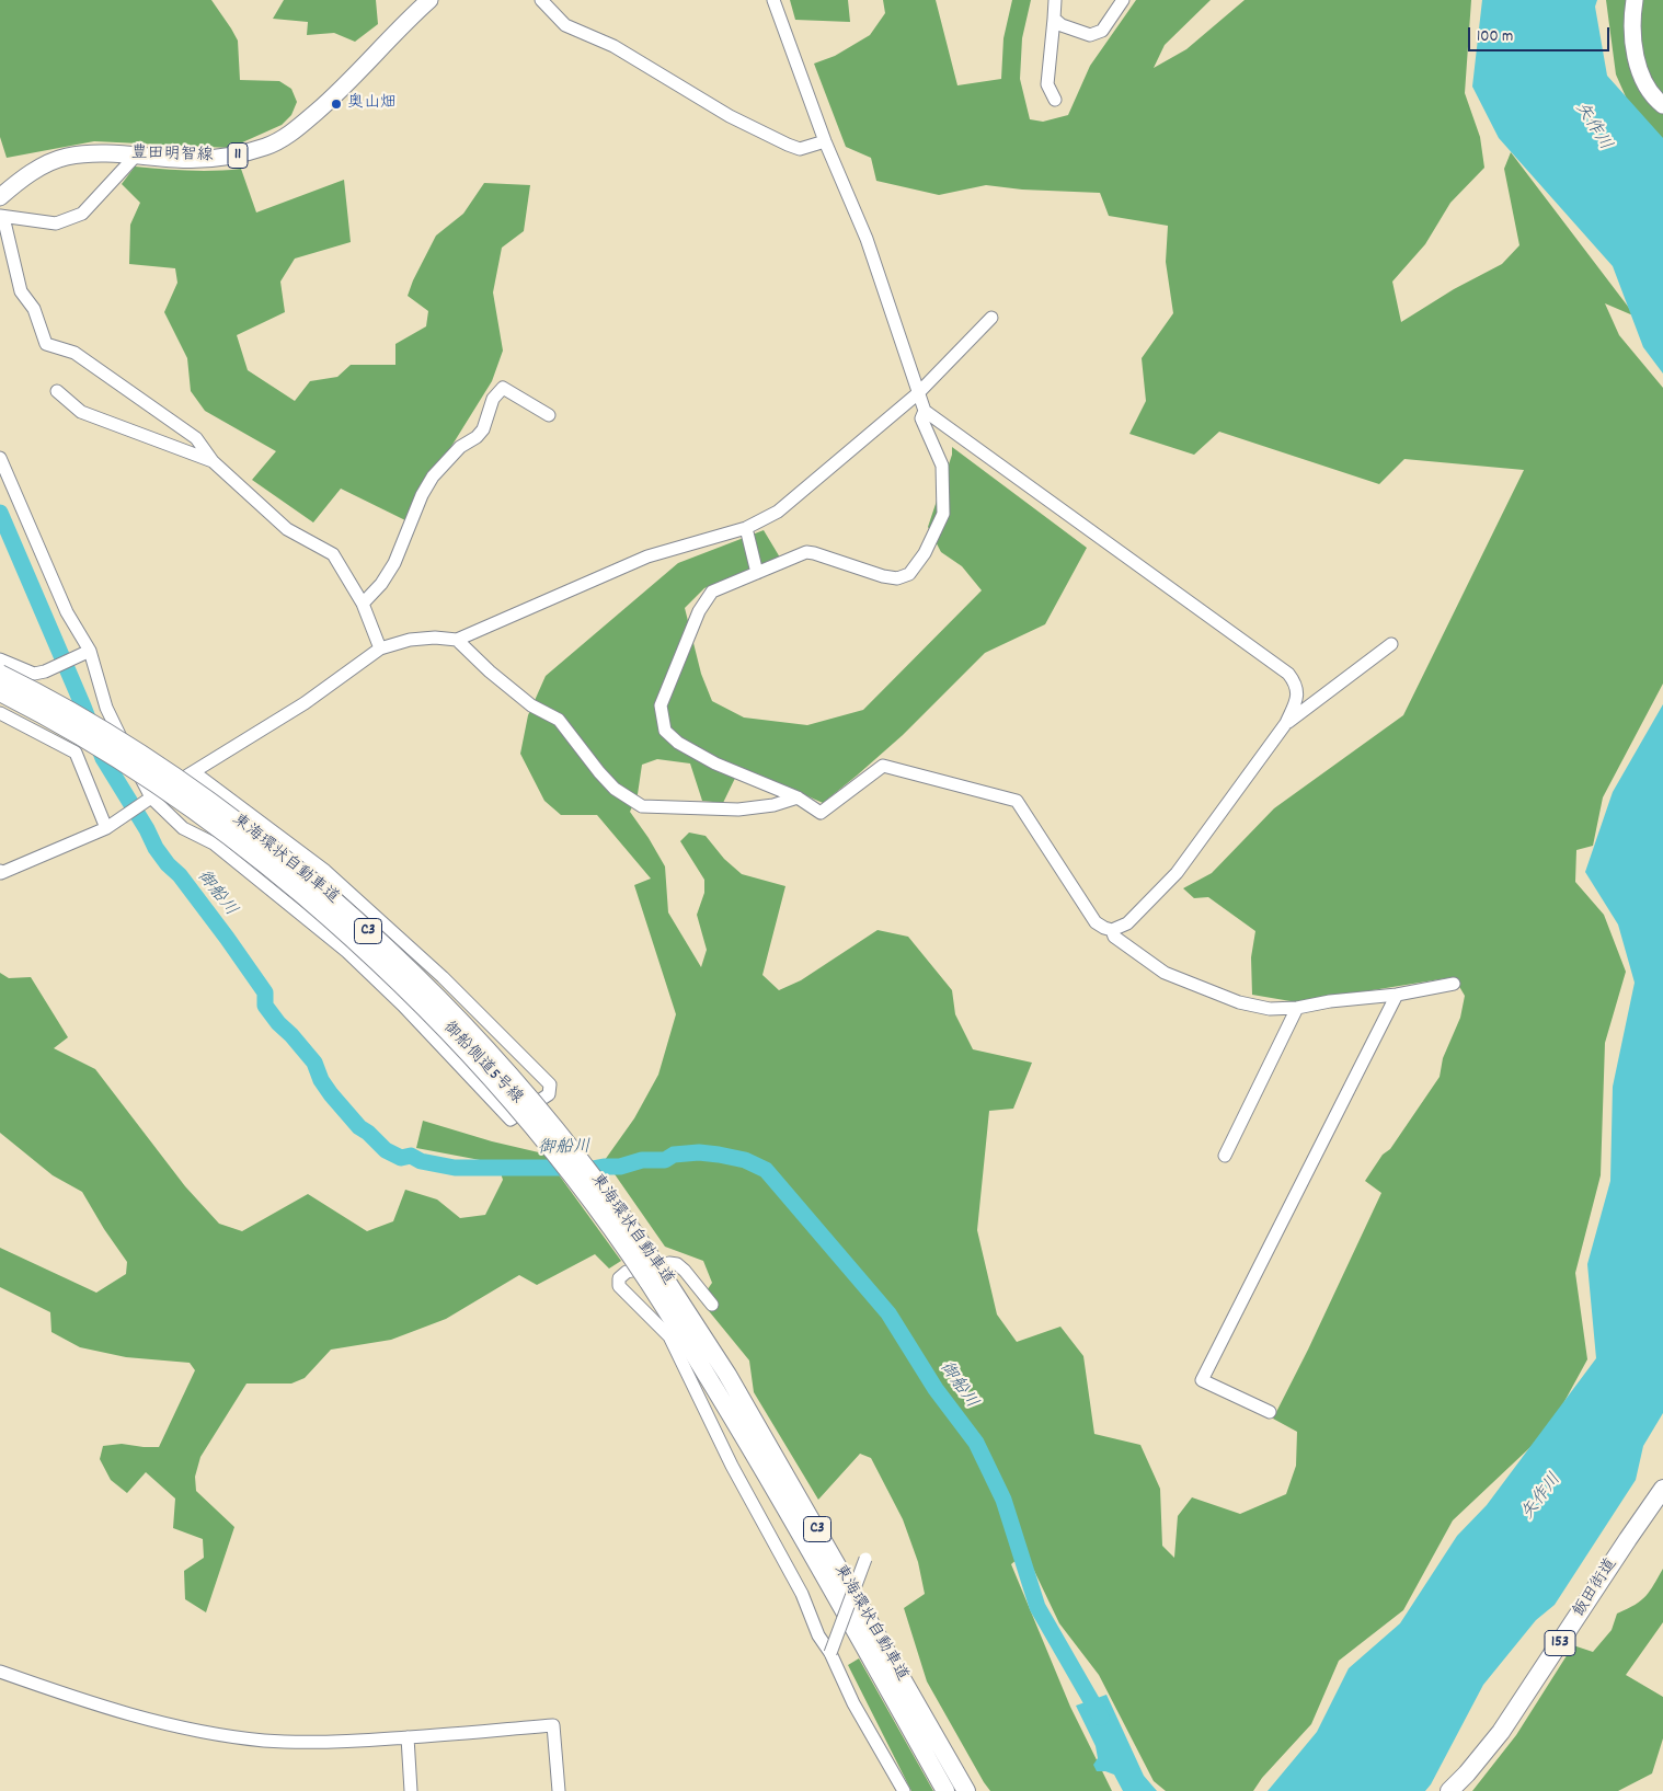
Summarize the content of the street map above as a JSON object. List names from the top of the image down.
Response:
{
  "streets": {
    "highway": [
      "東海環状自動車道",
      "C3",
      "飯田街道",
      "153"
    ],
    "main road": ["豊田明智線", "11"],
    "street": ["御船側道5号線"]
  },
  "water": ["矢作川", "御船川"],
  "places": ["奥山畑"],
  "scale_bar": "100 m"
}
